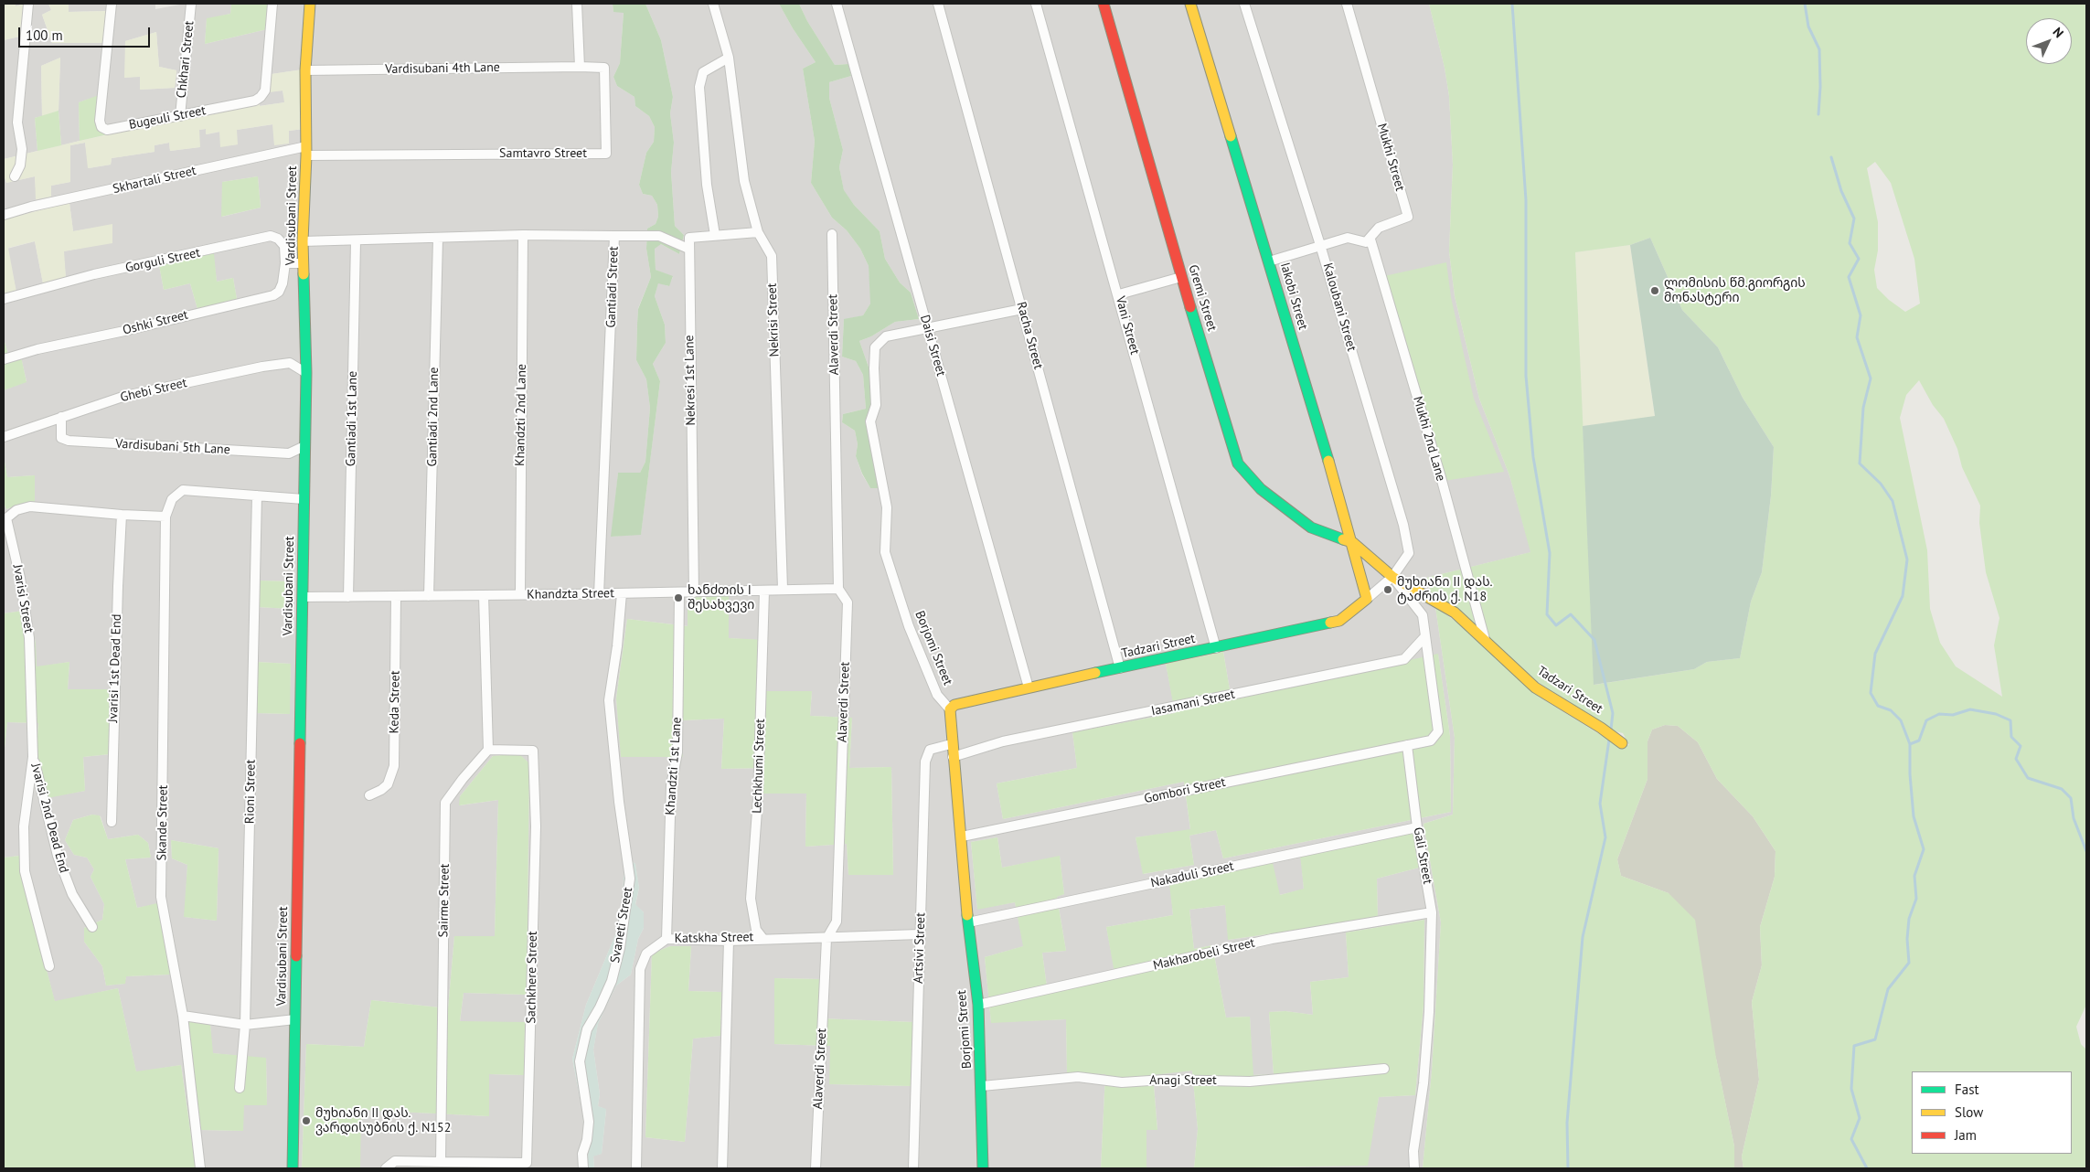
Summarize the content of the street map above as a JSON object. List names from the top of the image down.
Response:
{
  "streets": {
    "street": [
      "Chkhari Street",
      "Vardisubani 4th Lane",
      "Bugeuli Street",
      "Samtavro Street",
      "Mukhi Street",
      "Skhartali Street",
      "Vardisubani Street",
      "Gorguli Street",
      "Gantiadi Street",
      "Iakobi Street",
      "Gremi Street",
      "Kaloubani Street",
      "Nekrisi Street",
      "Oshki Street",
      "Vani Street",
      "Alaverdi Street",
      "Racha Street",
      "Daisi Street",
      "Nekresi 1st Lane",
      "Ghebi Street",
      "Khandzti 2nd Lane",
      "Gantiadi 2nd Lane",
      "Gantiadi 1st Lane",
      "Mukhi 2nd Lane",
      "Vardisubani 5th Lane",
      "Khandzta Street",
      "Jvarisi Street",
      "Tadzari Street",
      "Borjomi Street",
      "Jvarisi 1st Dead End",
      "Keda Street",
      "Iasamani Street",
      "Khandzti 1st Lane",
      "Lechkhumi Street",
      "Gombori Street",
      "Rioni Street",
      "Jvarisi 2nd Dead End",
      "Skande Street",
      "Gali Street",
      "Nakaduli Street",
      "Sairme Street",
      "Svaneti Street",
      "Katskha Street",
      "Artsivi Street",
      "Makharobeli Street",
      "Sachkhere Street",
      "Anagi Street"
    ]
  },
  "crossings": [
    ["Chkhari Street", "Bugeuli Street"],
    ["Vardisubani 4th Lane", "Samtavro Street"],
    ["Vardisubani 4th Lane", "Vardisubani Street"],
    ["Samtavro Street", "Skhartali Street"],
    ["Samtavro Street", "Vardisubani Street"],
    ["Mukhi Street", "Mukhi 2nd Lane"],
    ["Skhartali Street", "Vardisubani Street"],
    ["Vardisubani Street", "Gantiadi Street"],
    ["Vardisubani Street", "Ghebi Street"],
    ["Vardisubani Street", "Vardisubani 5th Lane"],
    ["Vardisubani Street", "Khandzta Street"],
    ["Gorguli Street", "Oshki Street"],
    ["Gantiadi Street", "Khandzti 2nd Lane"],
    ["Gantiadi Street", "Gantiadi 2nd Lane"],
    ["Gantiadi Street", "Gantiadi 1st Lane"],
    ["Gantiadi Street", "Khandzta Street"],
    ["Iakobi Street", "Gremi Street"],
    ["Iakobi Street", "Kaloubani Street"],
    ["Iakobi Street", "Tadzari Street"],
    ["Gremi Street", "Tadzari Street"],
    ["Kaloubani Street", "Tadzari Street"],
    ["Nekrisi Street", "Khandzta Street"],
    ["Vani Street", "Tadzari Street"],
    ["Alaverdi Street", "Khandzta Street"],
    ["Alaverdi Street", "Katskha Street"],
    ["Racha Street", "Tadzari Street"],
    ["Racha Street", "Borjomi Street"],
    ["Daisi Street", "Tadzari Street"],
    ["Daisi Street", "Borjomi Street"],
    ["Nekresi 1st Lane", "Khandzta Street"],
    ["Ghebi Street", "Vardisubani 5th Lane"],
    ["Khandzti 2nd Lane", "Khandzta Street"],
    ["Gantiadi 2nd Lane", "Khandzta Street"],
    ["Gantiadi 1st Lane", "Khandzta Street"],
    ["Mukhi 2nd Lane", "Tadzari Street"],
    ["Khandzta Street", "Keda Street"],
    ["Khandzta Street", "Khandzti 1st Lane"],
    ["Khandzta Street", "Lechkhumi Street"],
    ["Khandzta Street", "Svaneti Street"],
    ["Jvarisi Street", "Jvarisi 1st Dead End"],
    ["Jvarisi Street", "Jvarisi 2nd Dead End"],
    ["Jvarisi Street", "Skande Street"],
    ["Tadzari Street", "Borjomi Street"],
    ["Borjomi Street", "Iasamani Street"],
    ["Borjomi Street", "Gombori Street"],
    ["Borjomi Street", "Nakaduli Street"],
    ["Borjomi Street", "Artsivi Street"],
    ["Borjomi Street", "Makharobeli Street"],
    ["Borjomi Street", "Anagi Street"],
    ["Khandzti 1st Lane", "Katskha Street"],
    ["Lechkhumi Street", "Katskha Street"],
    ["Gombori Street", "Gali Street"],
    ["Gali Street", "Nakaduli Street"],
    ["Gali Street", "Makharobeli Street"],
    ["Sairme Street", "Sachkhere Street"],
    ["Katskha Street", "Artsivi Street"]
  ],
  "places": [
    "ლომისის წმ.გიორგის მონასტერი",
    "მუხიანი II დას. ტაძრის ქ. N18",
    "ხანძთის I შესახვევი",
    "მუხიანი II დას. ვარდისუბნის ქ. N152"
  ],
  "legend": ["Fast", "Slow", "Jam"],
  "scale_bar": "100 m",
  "north": "top right"
}
